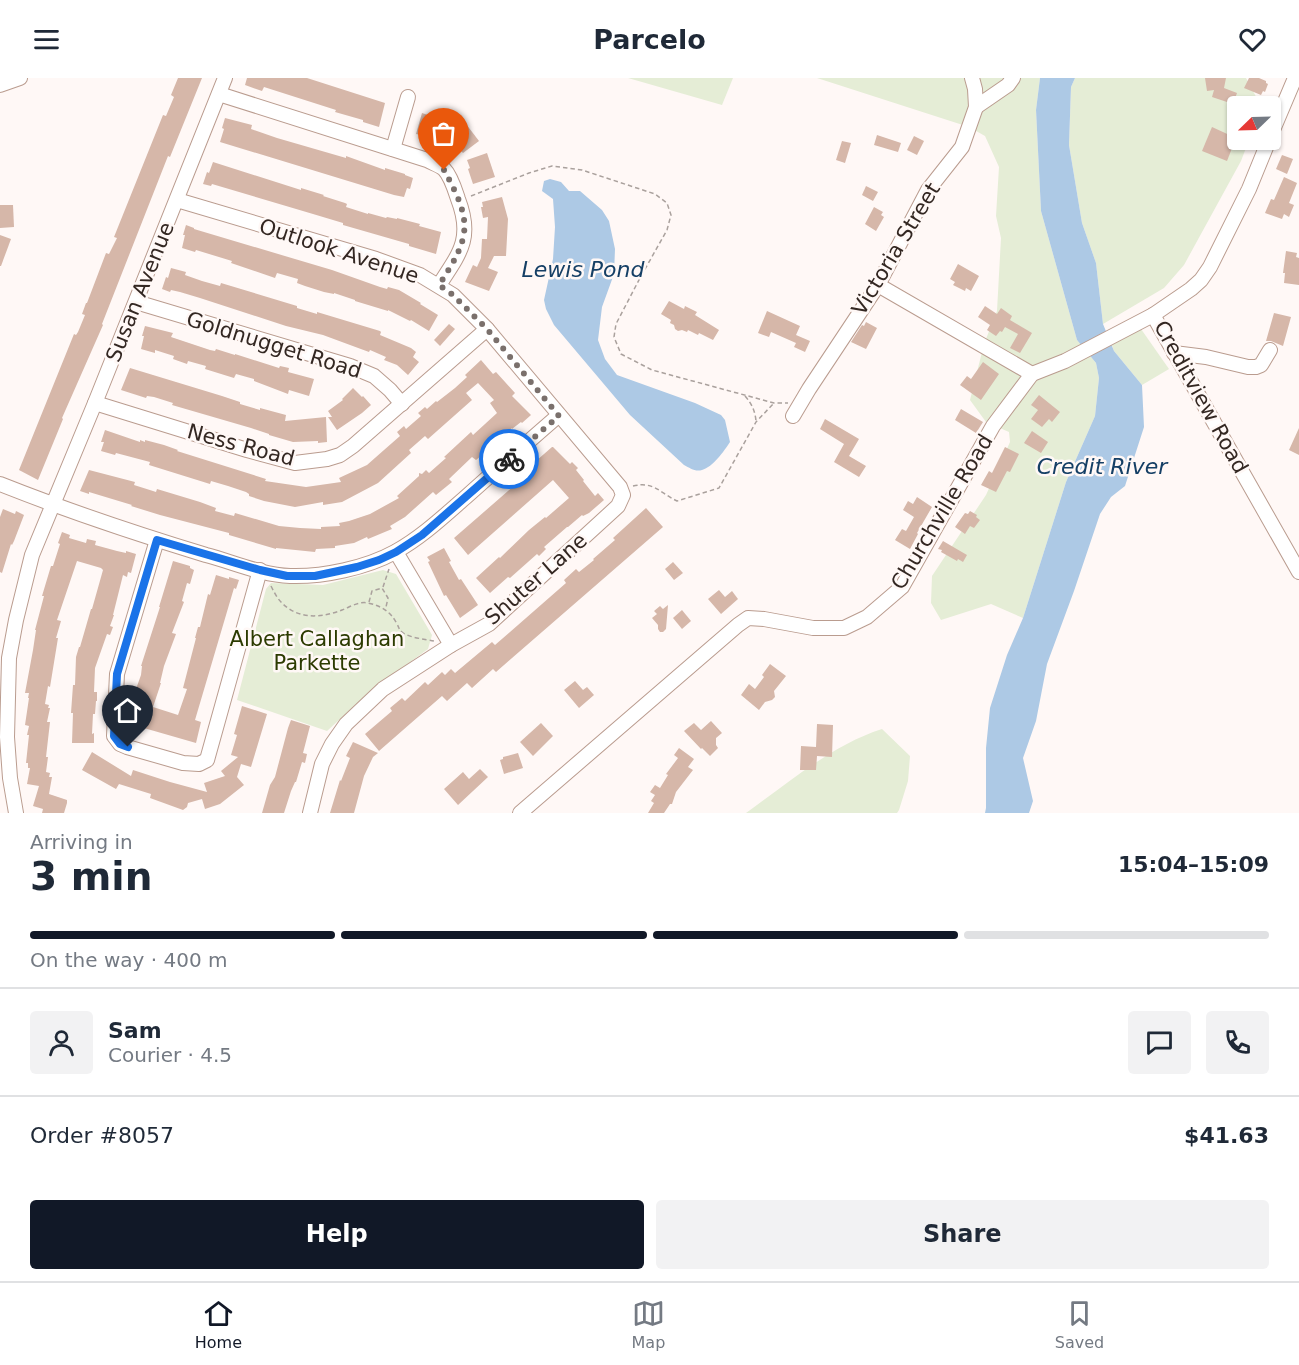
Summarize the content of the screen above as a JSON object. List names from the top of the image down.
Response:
{
  "streets": {
    "street": [
      "Victoria Street",
      "Outlook Avenue",
      "Susan Avenue",
      "Goldnugget Road",
      "Creditview Road",
      "Ness Road",
      "Churchville Road",
      "Shuter Lane"
    ]
  },
  "crossings": [
    ["Outlook Avenue", "Susan Avenue"],
    ["Outlook Avenue", "Ness Road"],
    ["Outlook Avenue", "Shuter Lane"],
    ["Susan Avenue", "Goldnugget Road"],
    ["Susan Avenue", "Ness Road"],
    ["Goldnugget Road", "Ness Road"]
  ],
  "water": ["Lewis Pond", "Credit River"],
  "parks": ["Albert Callaghan Parkette"],
  "north": "bottom left",
  "page": {
    "header": "Parcelo",
    "heading": ["3 min", "Arriving in", "15:04–15:09"],
    "panel": [
      "Sam",
      "Courier · 4.5",
      "Order #8057",
      "$41.63"
    ],
    "bar": "On the way · 400 m",
    "buttons": ["Help", "Share"],
    "tabs": ["Home", "Map", "Saved"]
  }
}
